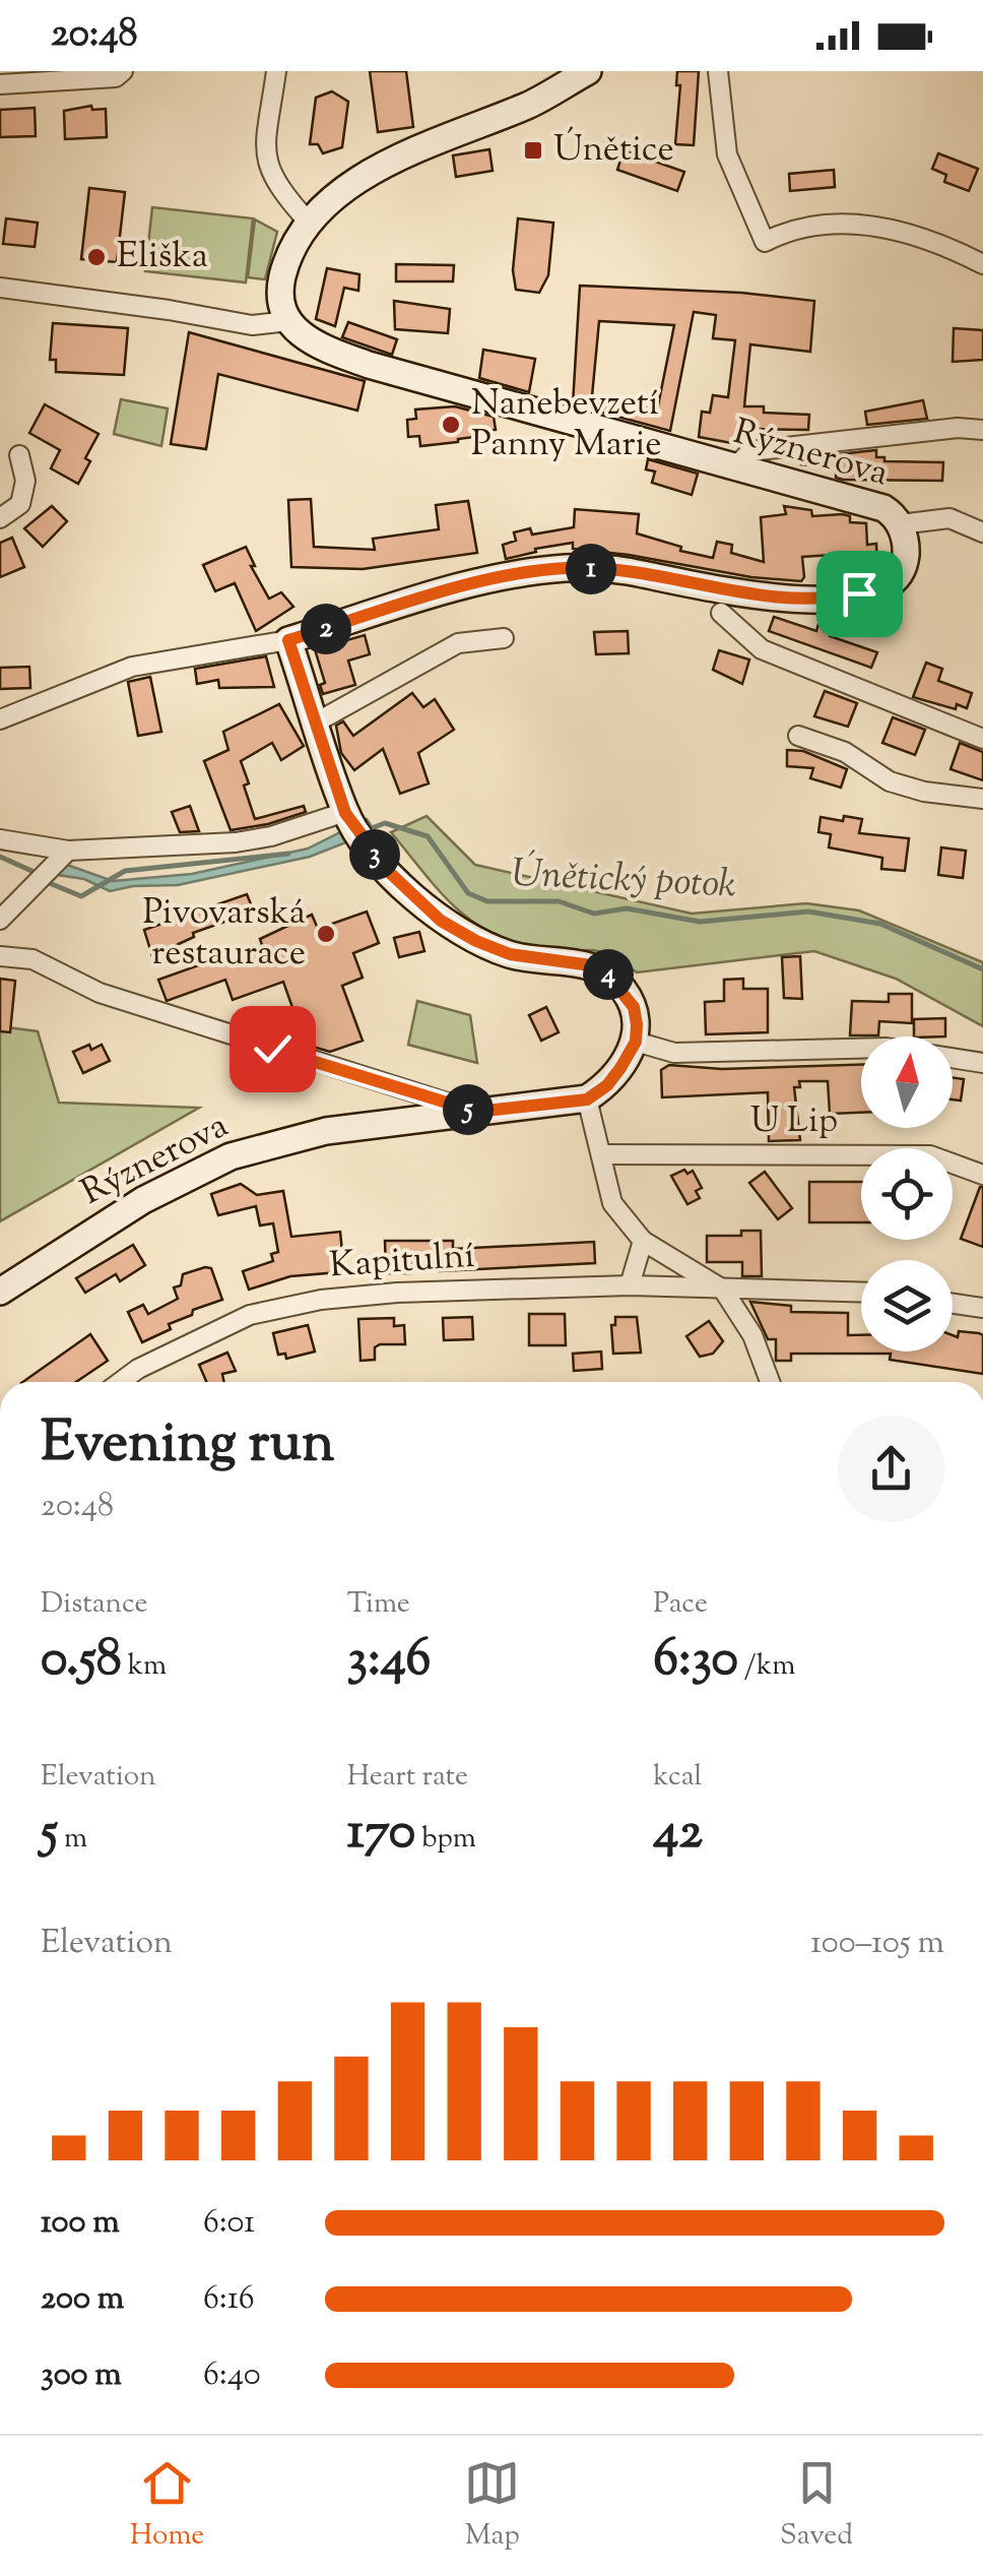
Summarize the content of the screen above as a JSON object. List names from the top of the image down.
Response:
{
  "streets": {
    "street": ["Rýznerova", "U Lip", "Kapitulní"]
  },
  "water": ["Únětický potok"],
  "places": {
    "transit": ["Únětice"],
    "other": ["Eliška", "Nanebevzetí Panny Marie", "Pivovarská restaurace"]
  },
  "north": "top",
  "page": {
    "status": "20:48",
    "pins": [
      "1",
      "2",
      "3",
      "4",
      "5"
    ],
    "heading": ["Evening run", "20:48"],
    "stats": [
      ["Distance", "0.58 km"],
      ["Time", "3:46"],
      ["Pace", "6:30 /km"],
      ["Elevation", "5 m"],
      ["Heart rate", "170 bpm"],
      ["kcal", "42"]
    ],
    "chart": ["Elevation", "100–105 m"],
    "list": [
      {
        "name": "100 m",
        "note": "6:01"
      },
      {
        "name": "200 m",
        "note": "6:16"
      },
      {
        "name": "300 m",
        "note": "6:40"
      }
    ],
    "tabs": ["Home", "Map", "Saved"]
  }
}
